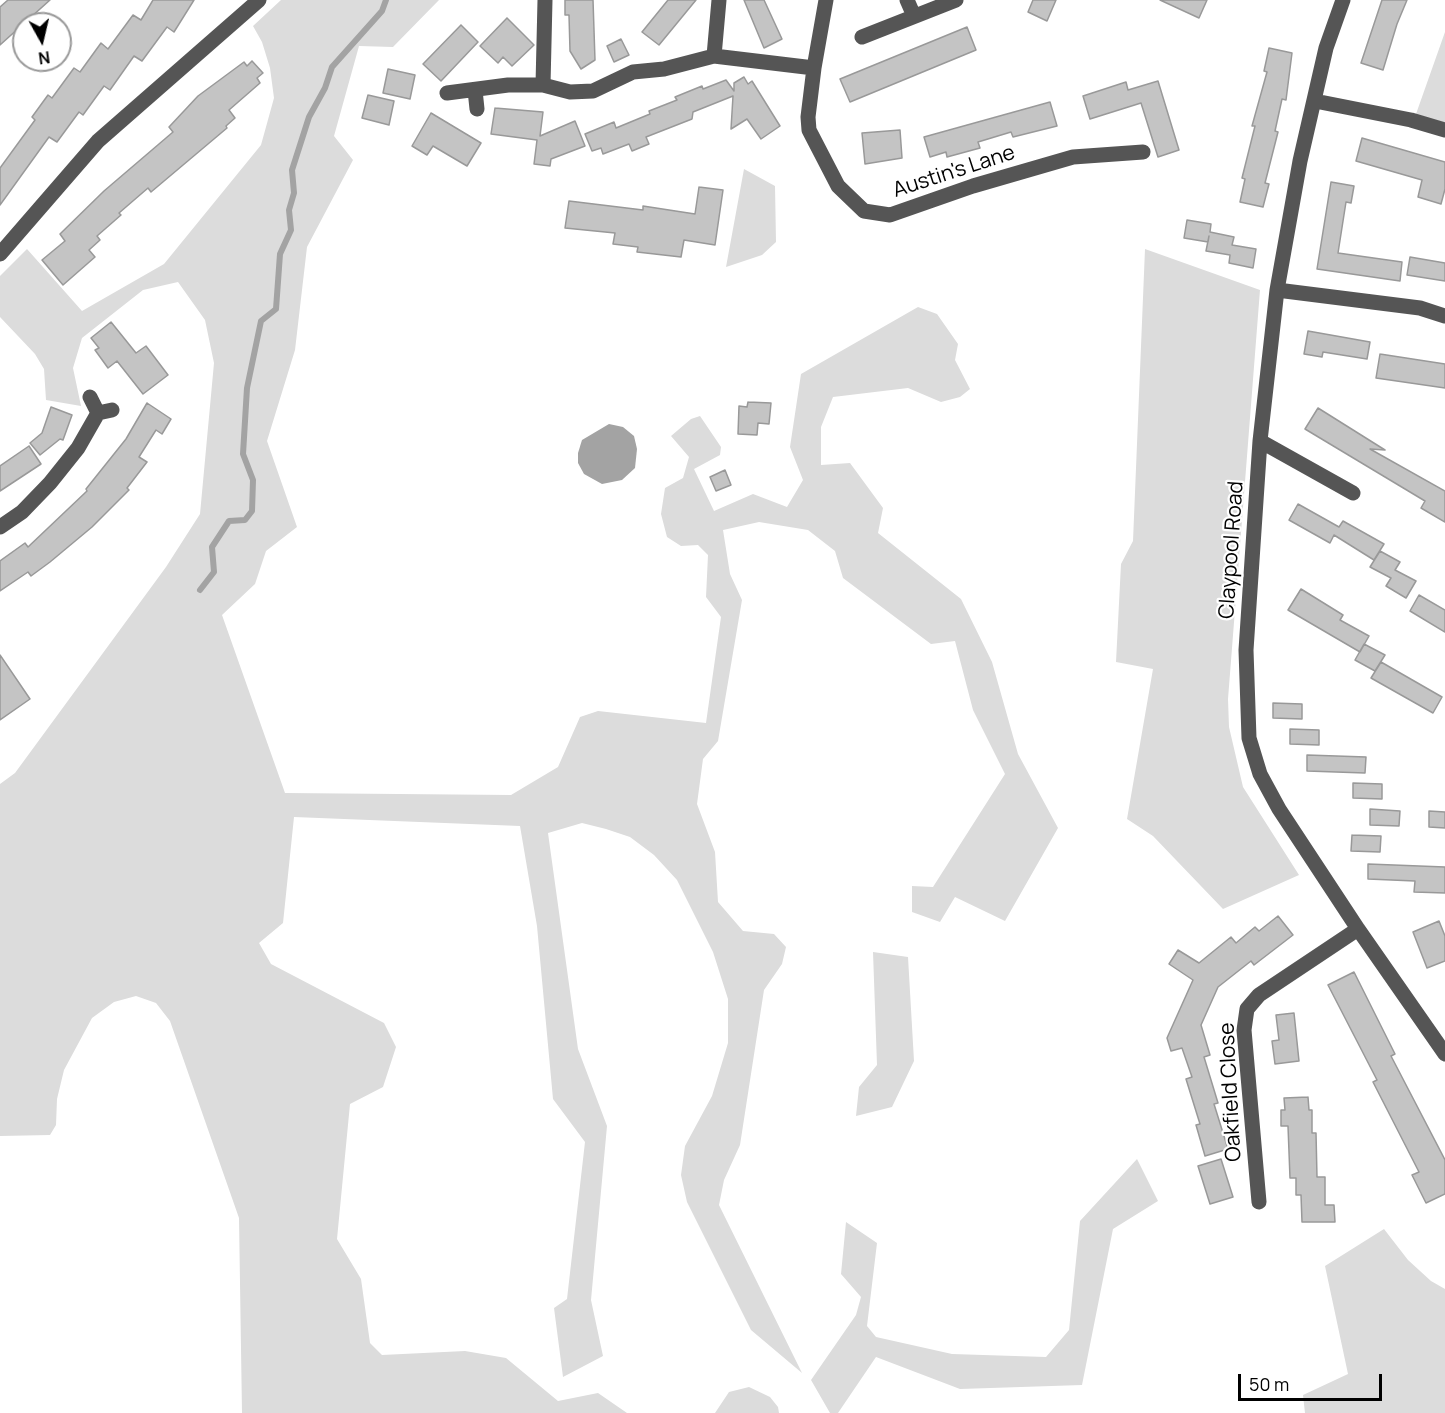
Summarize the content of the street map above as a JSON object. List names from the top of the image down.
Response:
{
  "streets": {
    "street": ["Austin's Lane", "Claypool Road", "Oakfield Close"]
  },
  "crossings": [
    ["Claypool Road", "Oakfield Close"]
  ],
  "scale_bar": "50 m",
  "north": "bottom"
}
